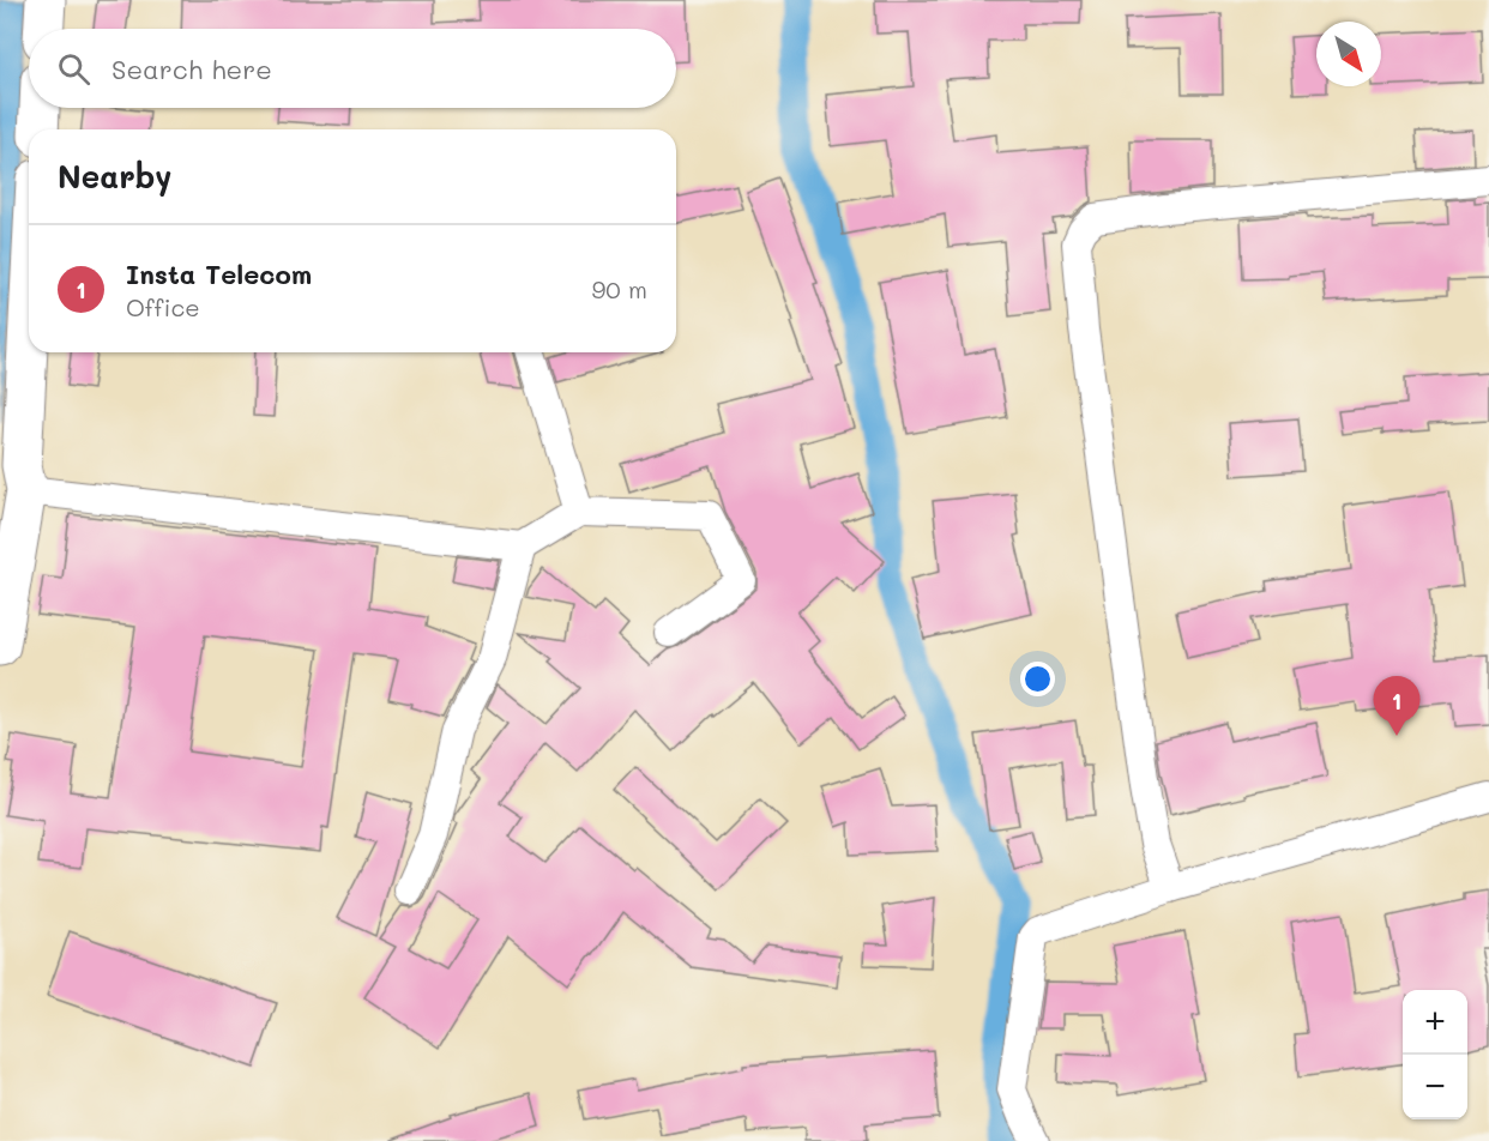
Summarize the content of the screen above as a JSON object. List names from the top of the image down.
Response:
{
  "north": "bottom right",
  "page": {
    "search": "Search here",
    "heading": "Nearby",
    "list": [
      {
        "mark": "1",
        "name": "Insta Telecom",
        "note": "Office",
        "value": "90 m"
      }
    ],
    "pins": "1",
    "map_buttons": ["+", "−"]
  }
}
